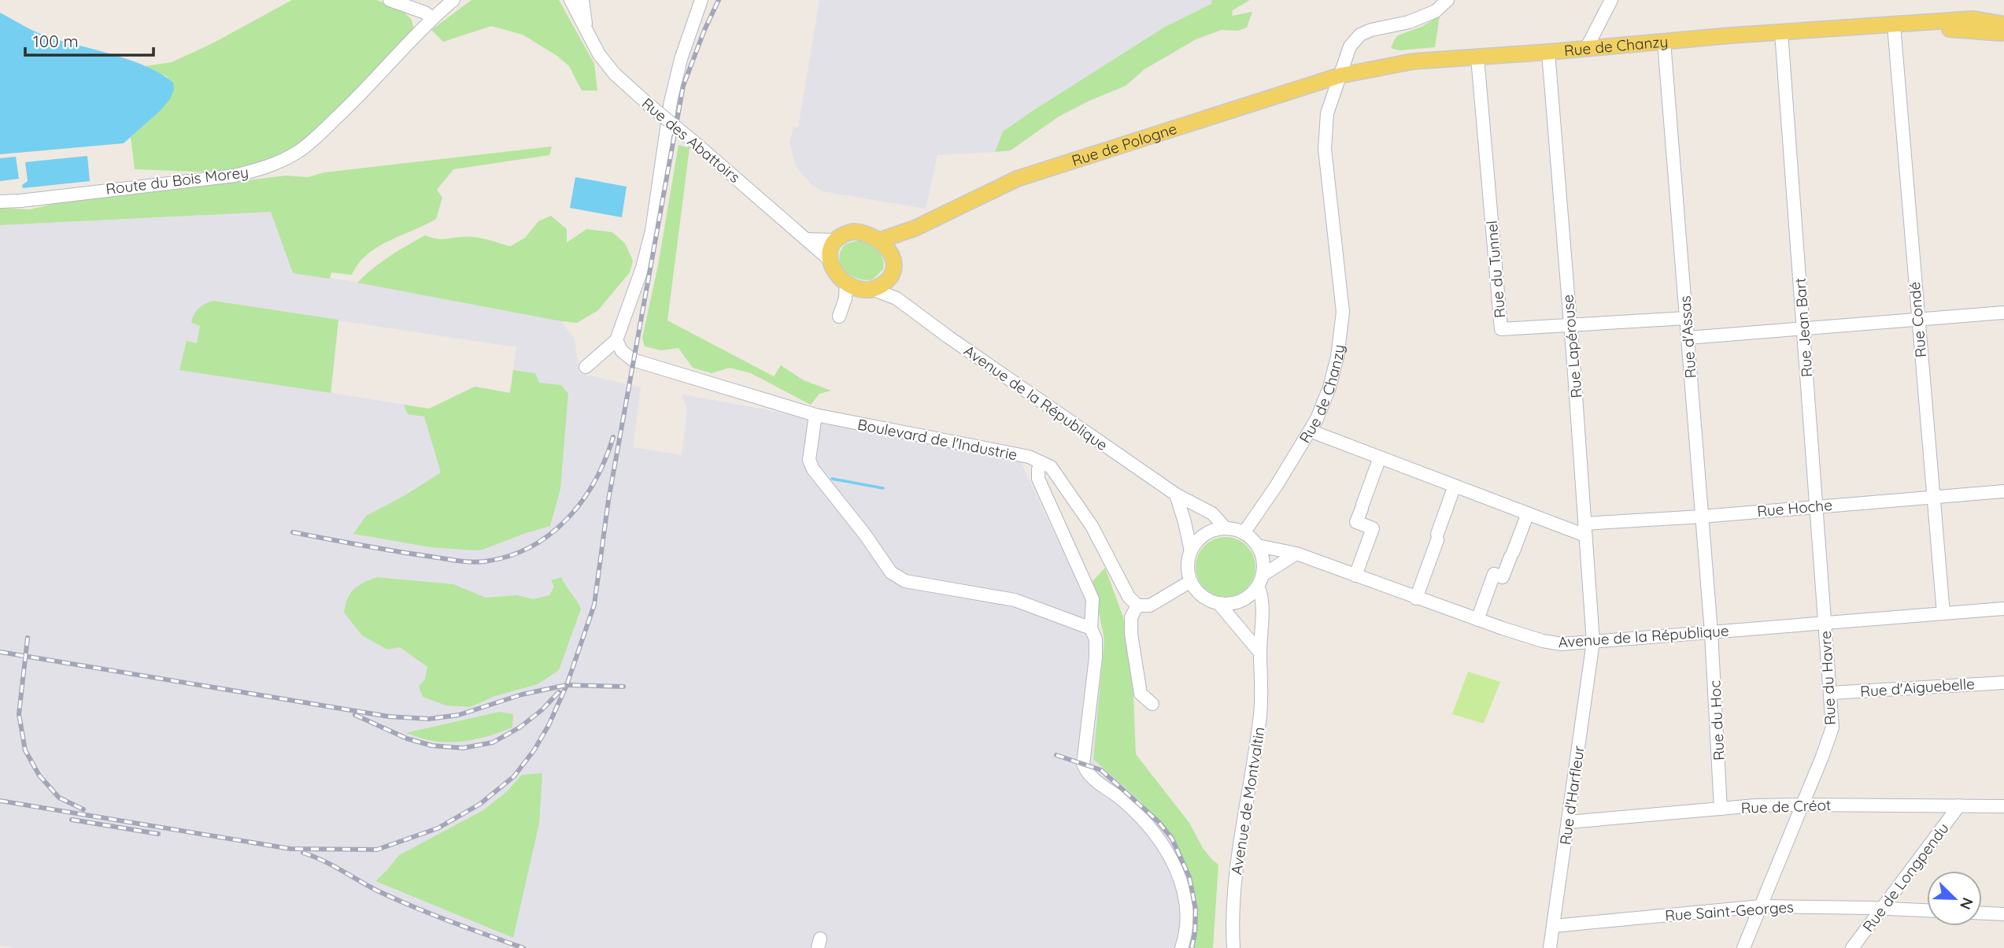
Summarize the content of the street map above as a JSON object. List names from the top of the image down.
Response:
{
  "streets": {
    "main road": ["Rue de Chanzy", "Rue de Pologne"],
    "street": [
      "Rue des Abattoirs",
      "Route du Bois Morey",
      "Rue du Tunnel",
      "Rue Condé",
      "Rue Jean Bart",
      "Rue d'Assas",
      "Rue Lapérouse",
      "Avenue de la République",
      "Boulevard de l'Industrie",
      "Rue Hoche",
      "Rue du Havre",
      "Rue d'Aiguebelle",
      "Rue du Hoc",
      "Rue d'Harfleur",
      "Avenue de Montvaltin",
      "Rue de Créot",
      "Rue de Longpendu",
      "Rue Saint-Georges"
    ]
  },
  "crossings": [
    ["Rue de Chanzy", "Rue de Pologne"],
    ["Rue de Chanzy", "Rue du Tunnel"],
    ["Rue de Chanzy", "Rue Condé"],
    ["Rue de Chanzy", "Rue Jean Bart"],
    ["Rue de Chanzy", "Rue d'Assas"],
    ["Rue de Chanzy", "Rue Lapérouse"],
    ["Rue de Chanzy", "Avenue de la République"],
    ["Rue de Chanzy", "Avenue de Montvaltin"],
    ["Rue des Abattoirs", "Rue de Pologne"],
    ["Rue des Abattoirs", "Avenue de la République"],
    ["Rue de Pologne", "Avenue de la République"],
    ["Rue du Tunnel", "Rue d'Assas"],
    ["Rue du Tunnel", "Rue Lapérouse"],
    ["Rue Condé", "Avenue de la République"],
    ["Rue Condé", "Rue Hoche"],
    ["Rue Jean Bart", "Avenue de la République"],
    ["Rue Jean Bart", "Rue Hoche"],
    ["Rue Jean Bart", "Rue du Havre"],
    ["Rue d'Assas", "Avenue de la République"],
    ["Rue d'Assas", "Rue Hoche"],
    ["Rue d'Assas", "Rue du Hoc"],
    ["Rue Lapérouse", "Avenue de la République"],
    ["Rue Lapérouse", "Rue Hoche"],
    ["Rue Lapérouse", "Rue d'Harfleur"],
    ["Avenue de la République", "Rue du Havre"],
    ["Avenue de la République", "Rue du Hoc"],
    ["Avenue de la République", "Rue d'Harfleur"],
    ["Avenue de la République", "Avenue de Montvaltin"],
    ["Rue du Havre", "Rue d'Aiguebelle"],
    ["Rue du Havre", "Rue de Créot"],
    ["Rue du Havre", "Rue Saint-Georges"],
    ["Rue du Hoc", "Rue de Créot"],
    ["Rue d'Harfleur", "Rue de Créot"],
    ["Rue d'Harfleur", "Rue Saint-Georges"],
    ["Rue de Créot", "Rue de Longpendu"],
    ["Rue de Longpendu", "Rue Saint-Georges"]
  ],
  "scale_bar": "100 m",
  "north": "bottom right"
}
